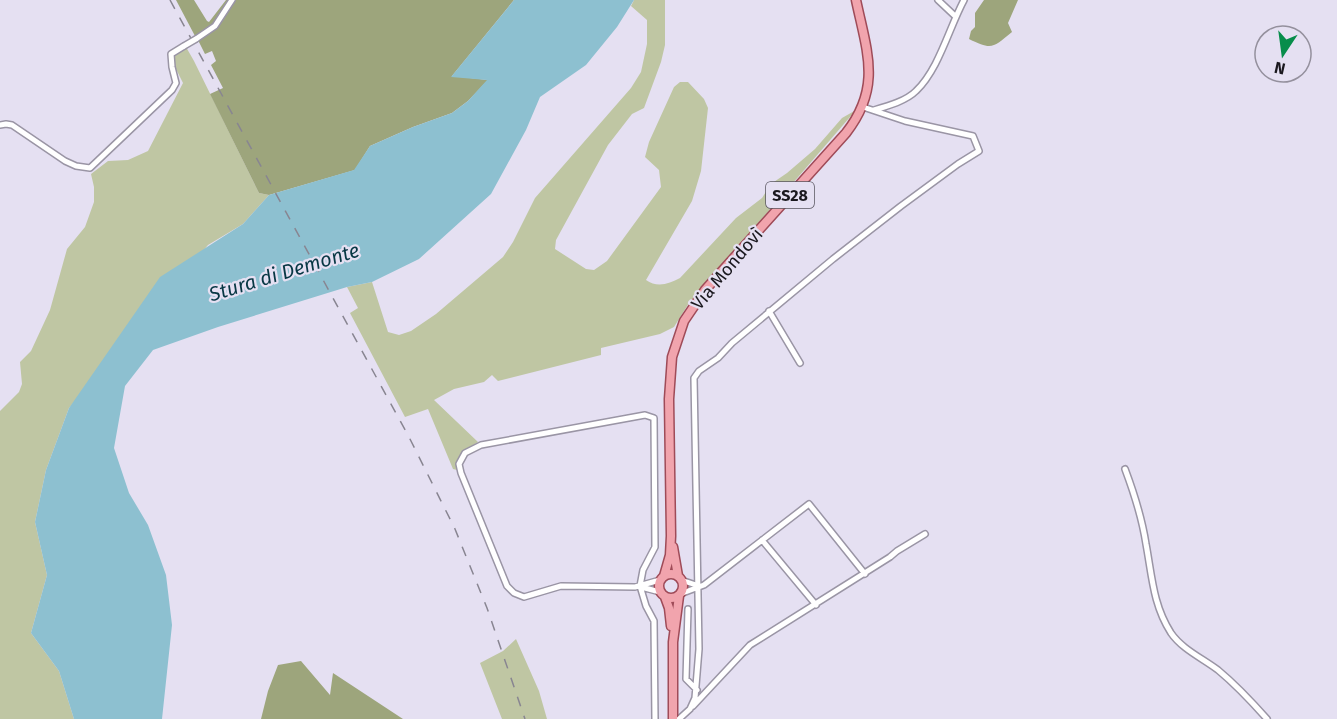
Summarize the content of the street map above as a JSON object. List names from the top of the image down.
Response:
{
  "streets": {
    "main road": ["SS28", "Via Mondovì"]
  },
  "crossings": [
    ["SS28", "Via Mondovì"]
  ],
  "water": ["Stura di Demonte"],
  "north": "bottom"
}
